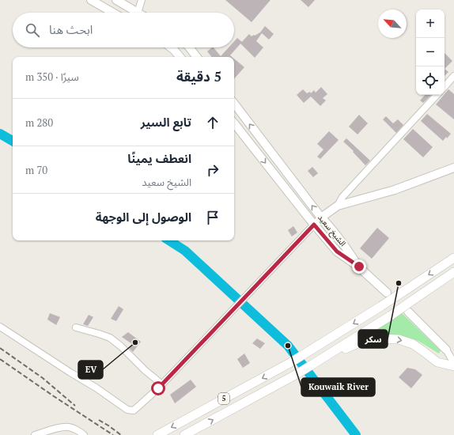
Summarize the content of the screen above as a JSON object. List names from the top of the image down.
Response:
{
  "streets": {
    "highway": ["5"],
    "main road": ["الشيخ سعيد"]
  },
  "places": ["سكر", "EV", "Kouwaik River"],
  "north": "top left",
  "page": {
    "map_buttons": ["+", "−"],
    "search": "ابحث هنا",
    "heading": ["5 دقيقة", "سيرًا · 350 m"],
    "list": [
      ["تابع السير", "280 m"],
      ["انعطف يمينًا", "الشيخ سعيد", "70 m"],
      "الوصول إلى الوجهة"
    ]
  }
}
